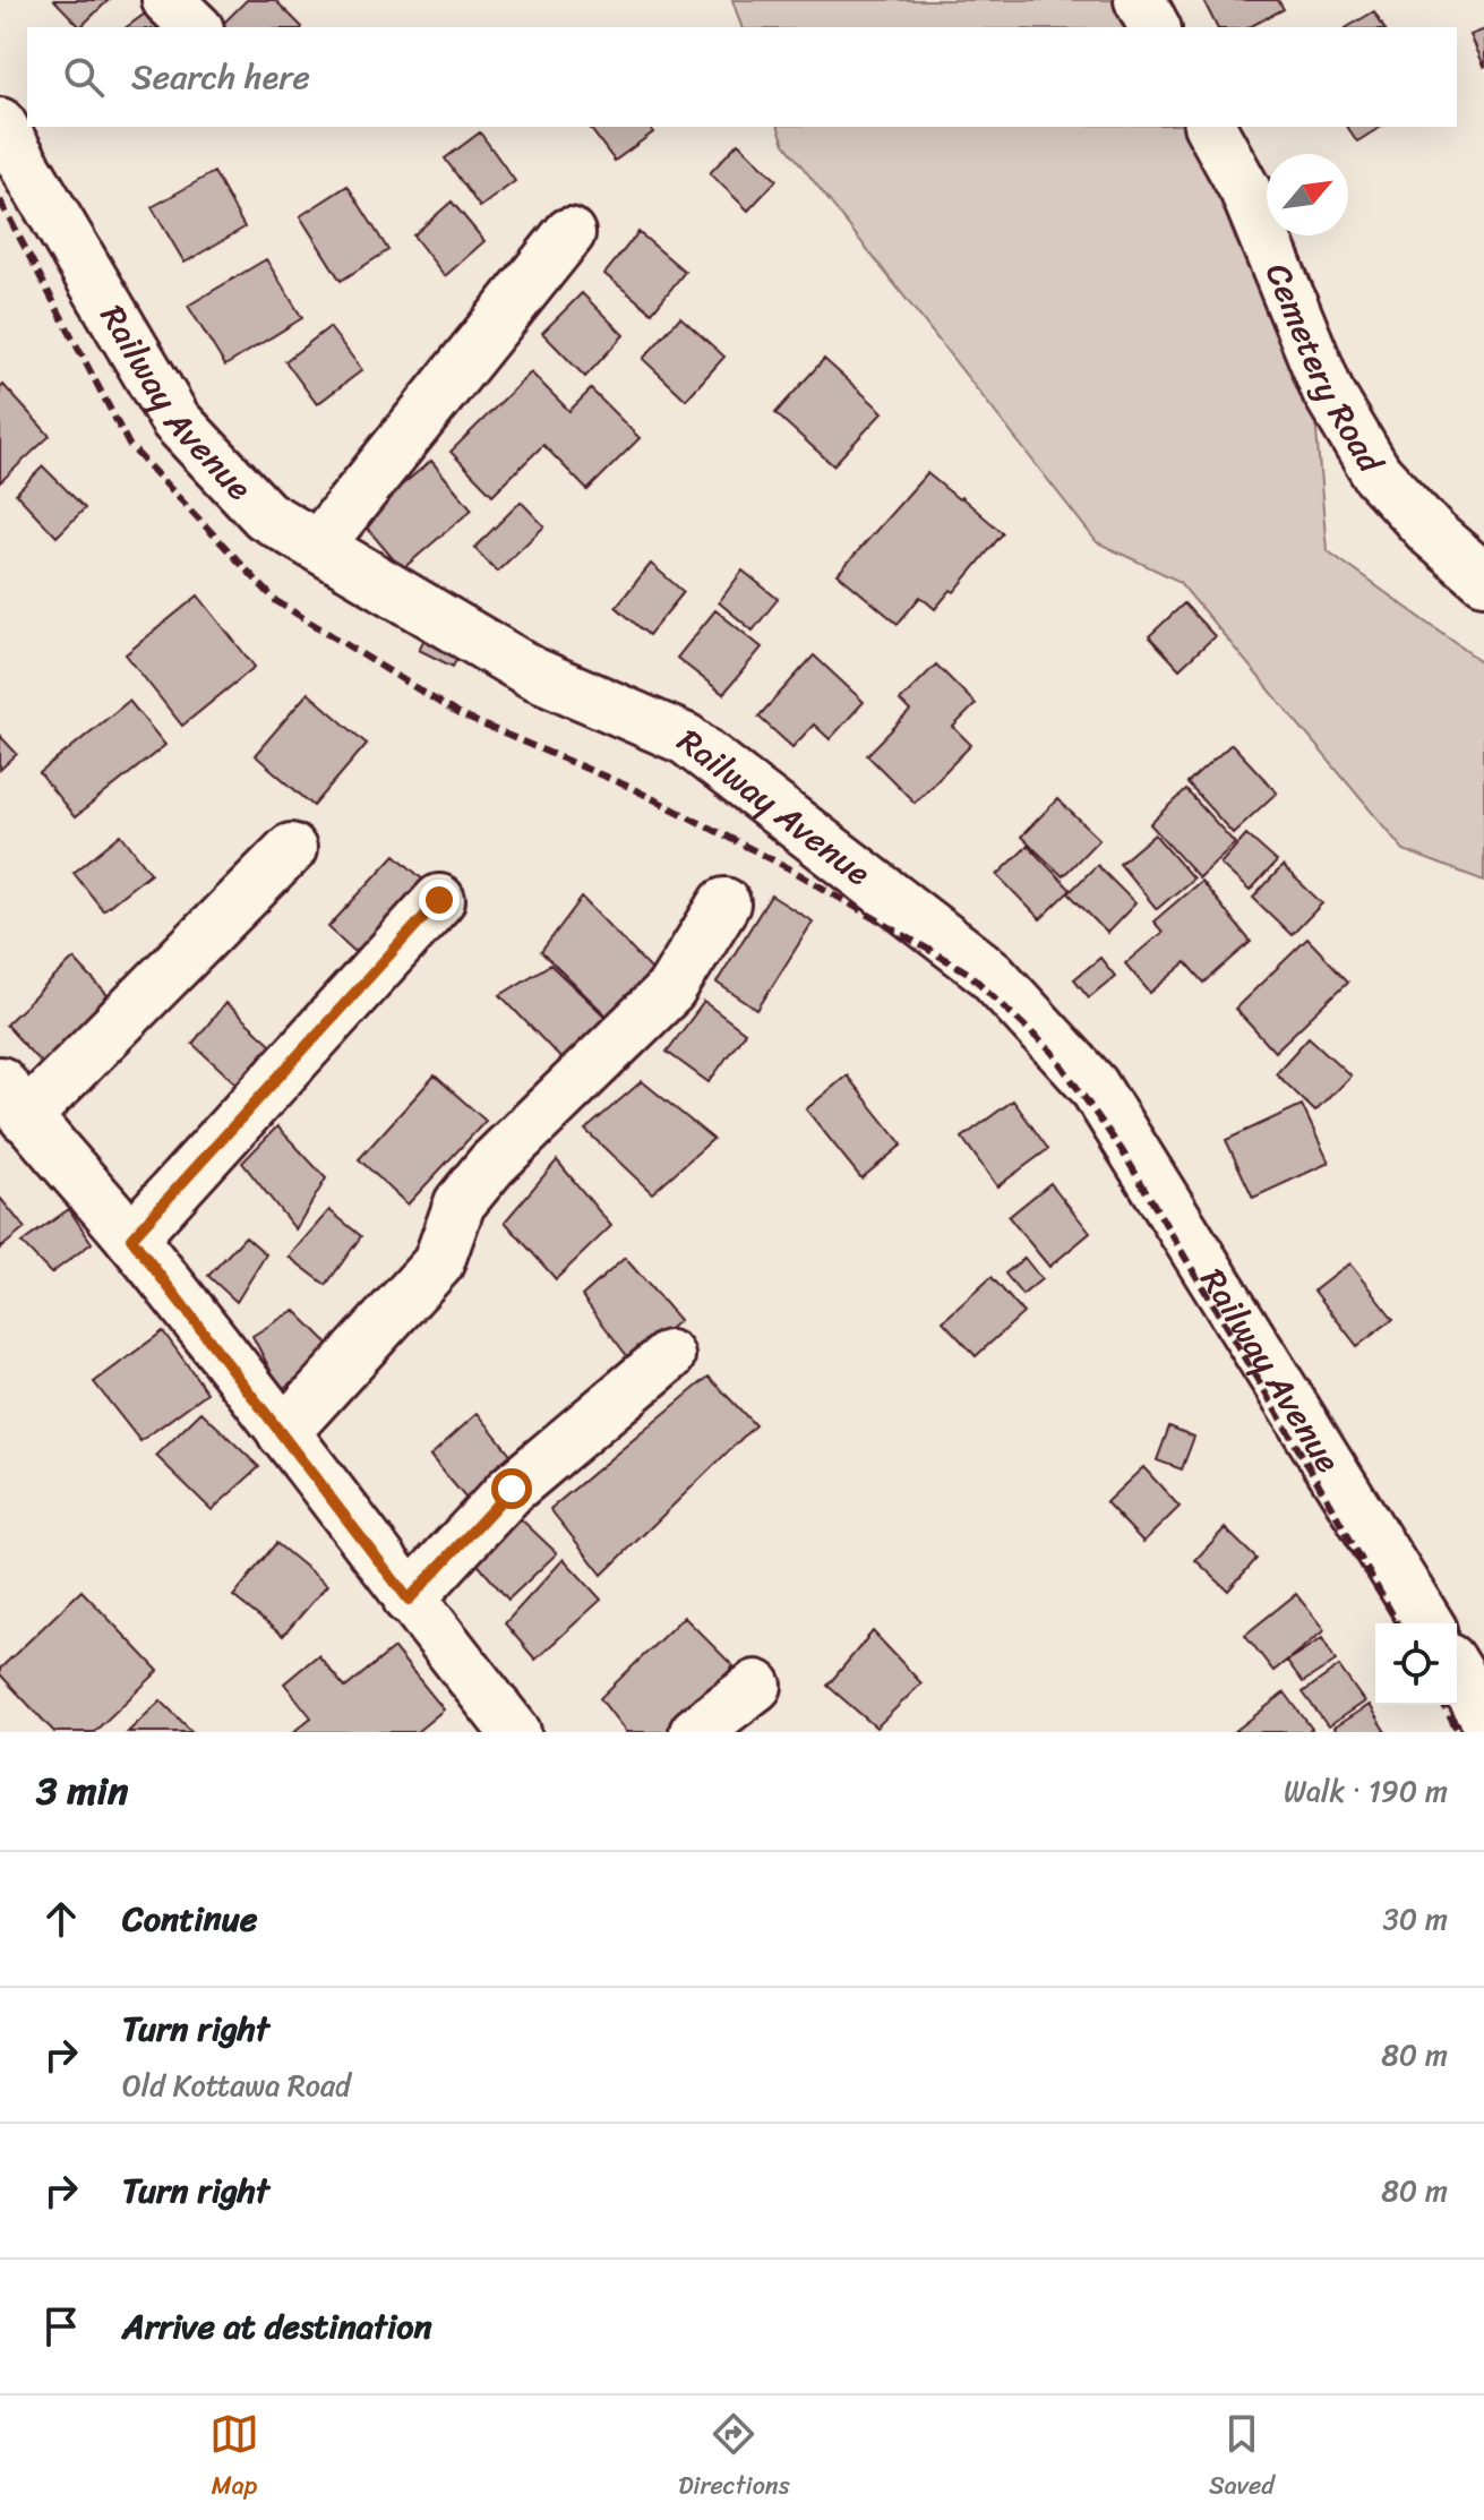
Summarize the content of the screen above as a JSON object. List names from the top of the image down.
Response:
{
  "streets": {
    "street": ["Cemetery Road", "Railway Avenue"]
  },
  "north": "top right",
  "page": {
    "search": "Search here",
    "heading": ["3 min", "Walk · 190 m"],
    "list": [
      ["Continue", "30 m"],
      ["Turn right", "Old Kottawa Road", "80 m"],
      ["Turn right", "80 m"],
      "Arrive at destination"
    ],
    "nav": ["Map", "Directions", "Saved"]
  }
}
